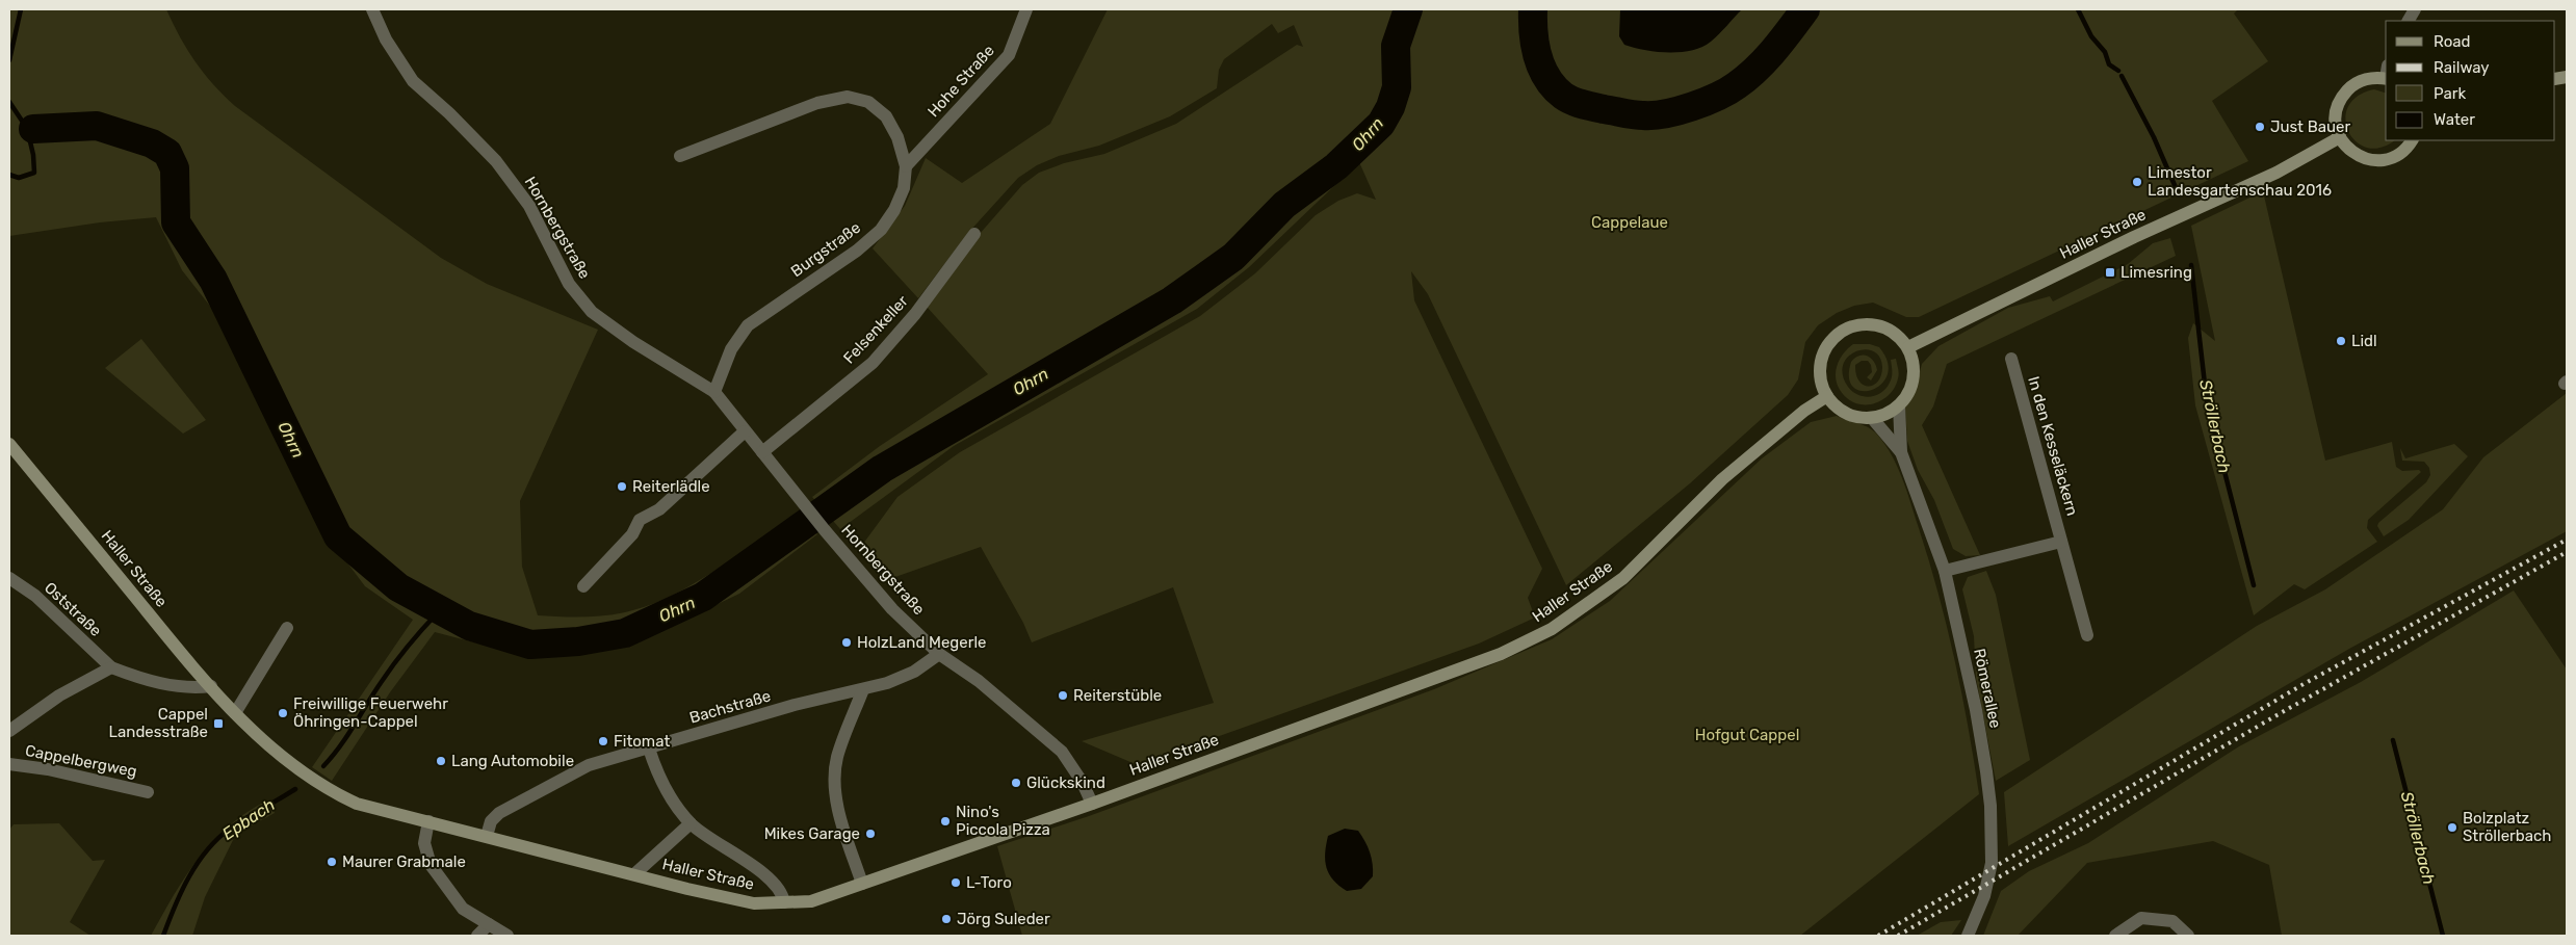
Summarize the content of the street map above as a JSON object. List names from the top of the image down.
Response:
{
  "streets": {
    "main road": ["Haller Straße"],
    "street": [
      "Hohe Straße",
      "Hornbergstraße",
      "Burgstraße",
      "Felsenkeller",
      "In den Kesseläckern",
      "Oststraße",
      "Römerallee",
      "Bachstraße",
      "Cappelbergweg"
    ]
  },
  "crossings": [
    ["Hohe Straße", "Burgstraße"],
    ["Hornbergstraße", "Haller Straße"],
    ["Hornbergstraße", "Burgstraße"],
    ["Hornbergstraße", "Felsenkeller"],
    ["Hornbergstraße", "Bachstraße"],
    ["Haller Straße", "Römerallee"],
    ["Haller Straße", "Bachstraße"]
  ],
  "water": ["Ohrn", "Ströllerbach", "Epbach"],
  "parks": ["Cappelaue", "Hofgut Cappel"],
  "places": {
    "other": [
      "Just Bauer",
      "Limestor Landesgartenschau 2016",
      "Lidl",
      "Reiterlädle",
      "HolzLand Megerle",
      "Reiterstüble",
      "Freiwillige Feuerwehr Öhringen-Cappel",
      "Fitomat",
      "Lang Automobile",
      "Glückskind",
      "Nino's Piccola Pizza",
      "Bolzplatz Ströllerbach",
      "Mikes Garage",
      "Maurer Grabmale",
      "L-Toro",
      "Jörg Suleder"
    ],
    "transit": ["Limesring", "Cappel Landesstraße"]
  },
  "legend": [
    "Road",
    "Railway",
    "Park",
    "Water"
  ]
}
